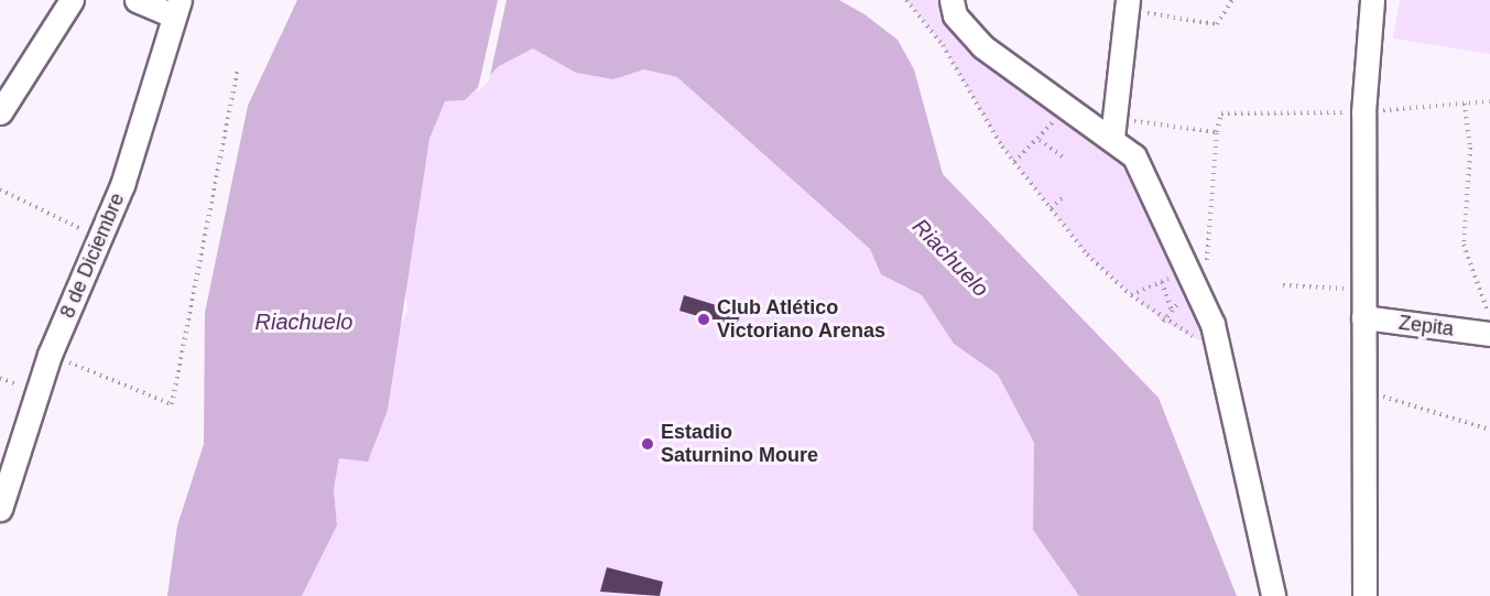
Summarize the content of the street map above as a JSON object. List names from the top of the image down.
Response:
{
  "streets": {
    "street": ["8 de Diciembre", "Zepita"]
  },
  "water": ["Riachuelo"],
  "places": ["Club Atlético Victoriano Arenas", "Estadio Saturnino Moure"]
}
